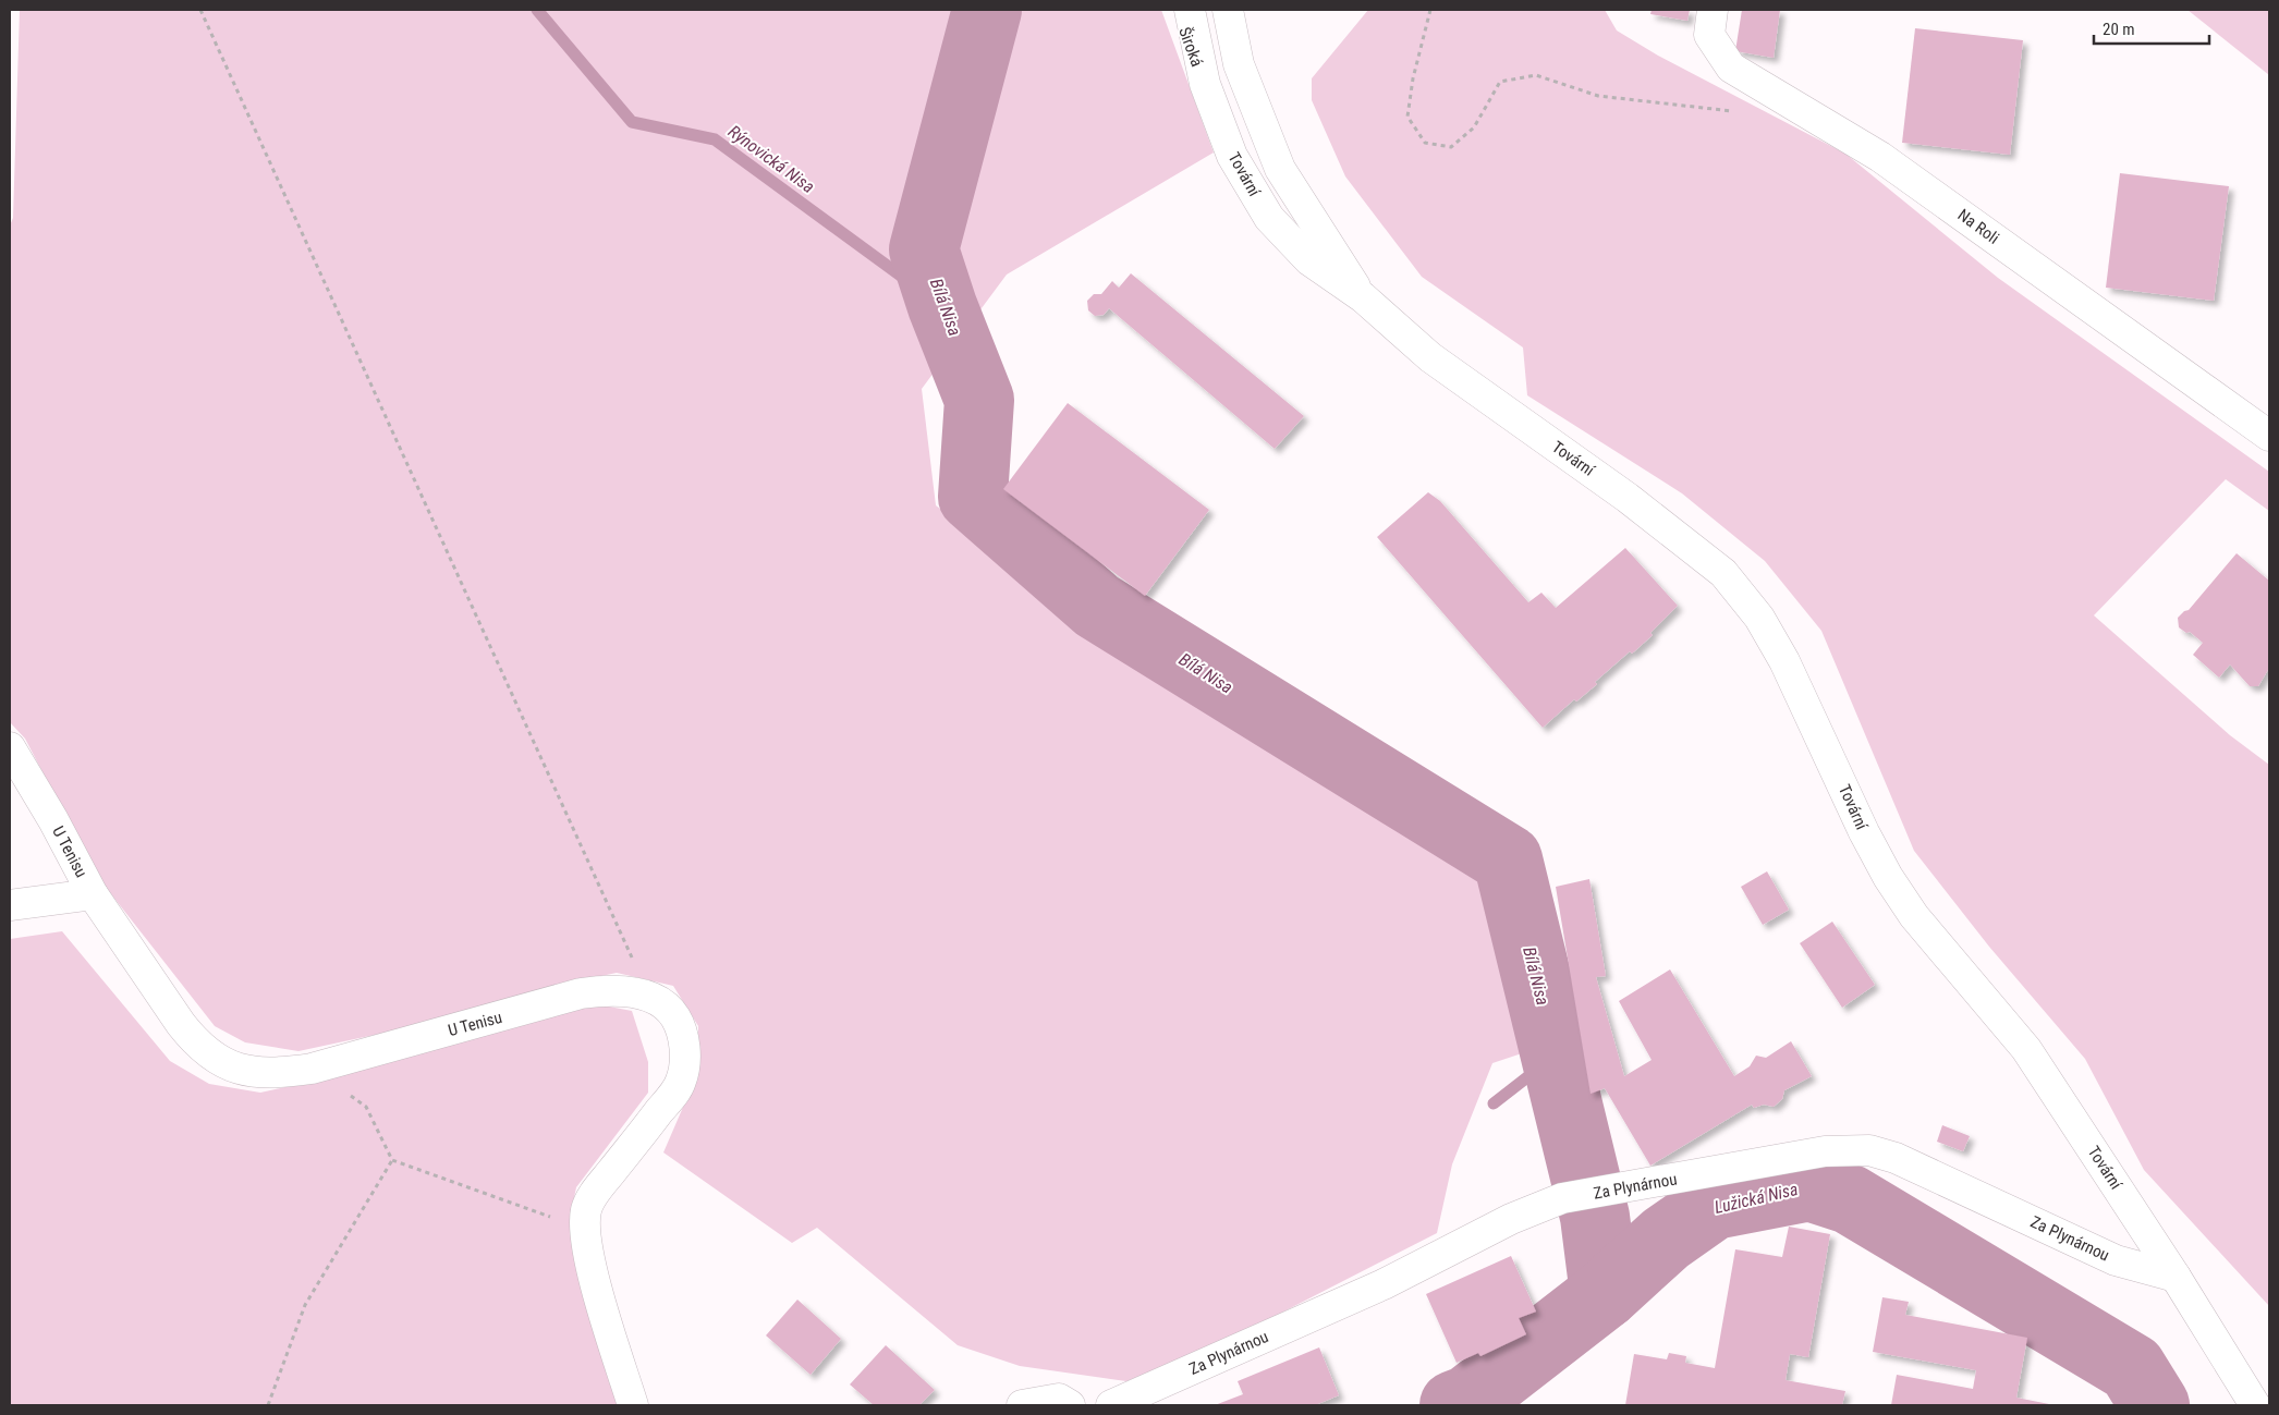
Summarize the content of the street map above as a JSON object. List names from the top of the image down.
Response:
{
  "streets": {
    "street": [
      "Široká",
      "Tovární",
      "Na Roli",
      "U Tenisu",
      "Za Plynárnou"
    ]
  },
  "crossings": [
    ["Široká", "Tovární"],
    ["Tovární", "Za Plynárnou"]
  ],
  "water": ["Rýnovická Nisa", "Bílá Nisa", "Lužická Nisa"],
  "scale_bar": "20 m"
}
